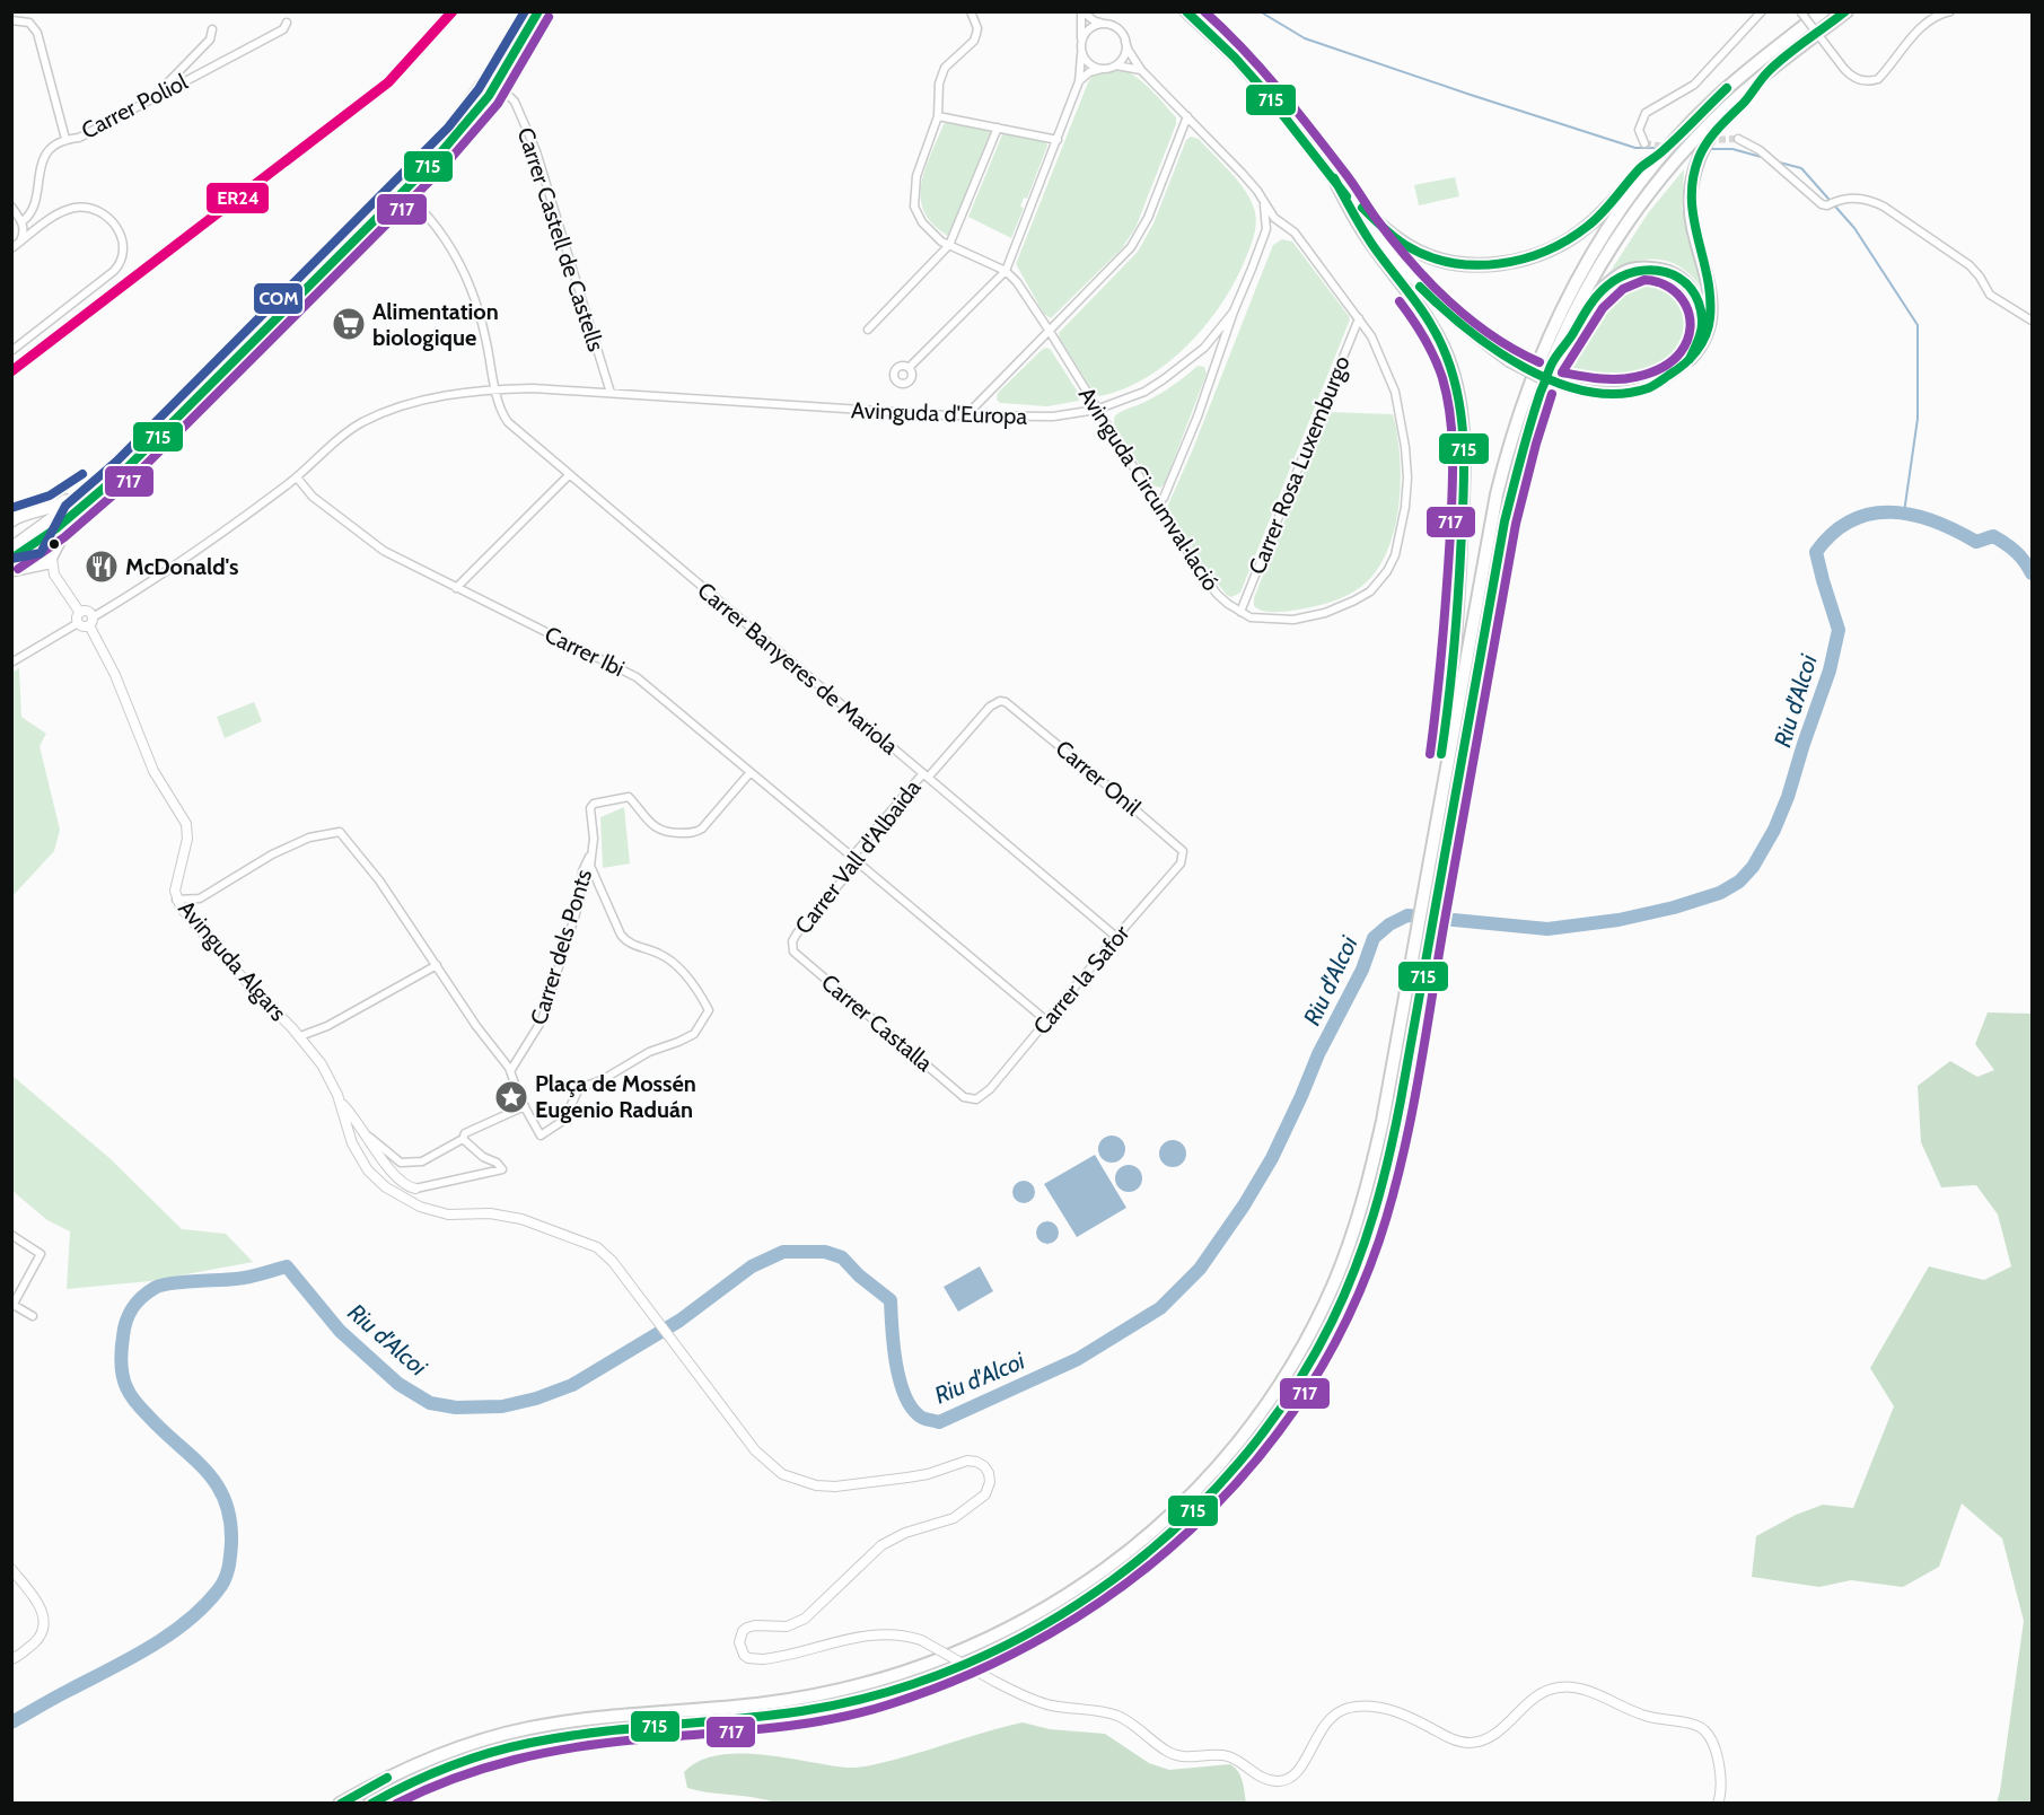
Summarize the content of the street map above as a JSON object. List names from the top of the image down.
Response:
{
  "streets": {
    "street": [
      "Carrer Poliol",
      "Carrer Castell de Castells",
      "Avinguda d'Europa",
      "Carrer Rosa Luxemburgo",
      "Avinguda Circumval·lació",
      "Carrer Ibi",
      "Carrer Banyeres de Mariola",
      "Carrer Onil",
      "Carrer Vall d'Albaida",
      "Carrer dels Ponts",
      "Avinguda Algars",
      "Carrer la Safor",
      "Carrer Castalla"
    ]
  },
  "crossings": [
    ["Carrer Castell de Castells", "Avinguda d'Europa"],
    ["Avinguda d'Europa", "Avinguda Circumval·lació"],
    ["Avinguda d'Europa", "Carrer Ibi"],
    ["Avinguda d'Europa", "Carrer Banyeres de Mariola"],
    ["Avinguda d'Europa", "Avinguda Algars"],
    ["Carrer Rosa Luxemburgo", "Avinguda Circumval·lació"],
    ["Carrer Ibi", "Carrer Vall d'Albaida"],
    ["Carrer Ibi", "Carrer la Safor"],
    ["Carrer Banyeres de Mariola", "Carrer Vall d'Albaida"],
    ["Carrer Banyeres de Mariola", "Carrer la Safor"],
    ["Carrer Onil", "Carrer Vall d'Albaida"],
    ["Carrer Onil", "Carrer la Safor"],
    ["Carrer Vall d'Albaida", "Carrer Castalla"],
    ["Carrer la Safor", "Carrer Castalla"]
  ],
  "water": ["Riu d'Alcoi"],
  "places": {
    "supermarket": ["Alimentation biologique"],
    "restaurant": ["McDonald's"],
    "place": ["Plaça de Mossén Eugenio Raduán"]
  },
  "lines": [
    "transit line ER24",
    "transit line 715",
    "transit line 717",
    "transit line COM"
  ]
}
